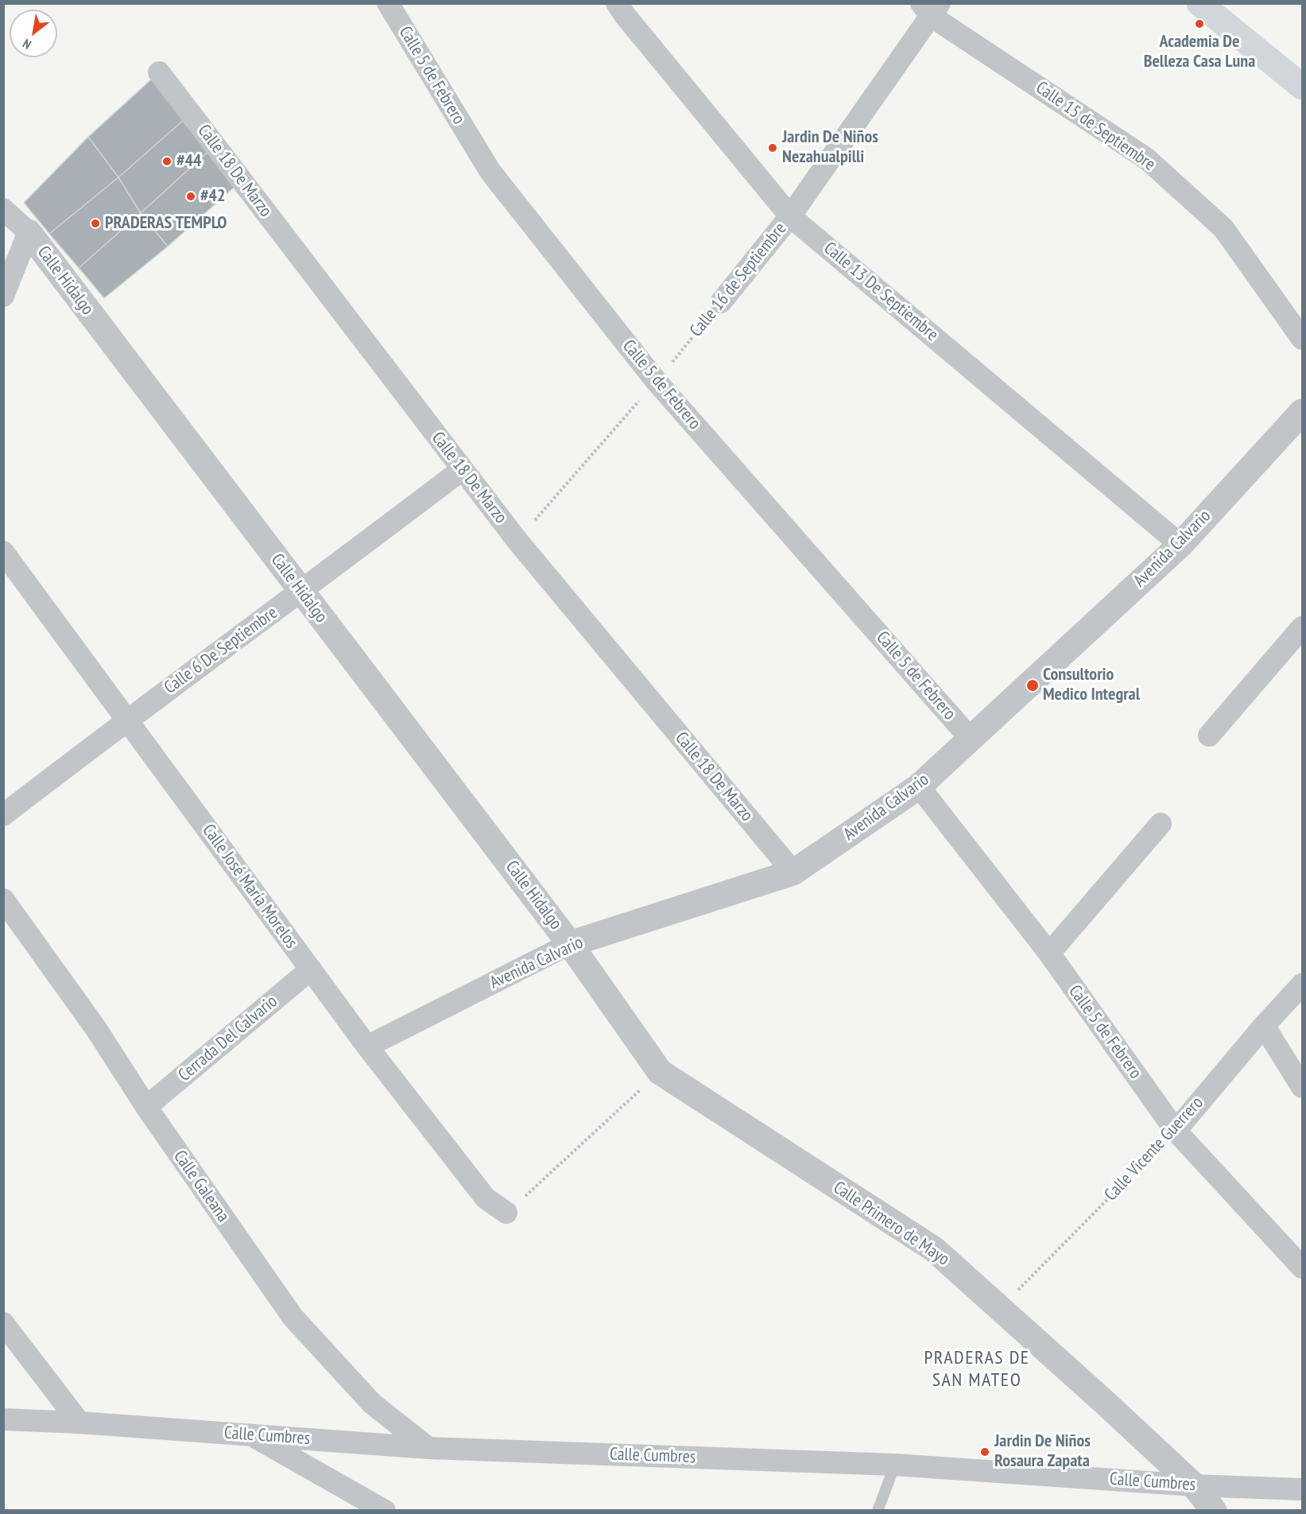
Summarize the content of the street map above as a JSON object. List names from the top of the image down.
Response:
{
  "streets": {
    "street": [
      "Calle 5 de Febrero",
      "Calle 15 de Septiembre",
      "Calle 18 De Marzo",
      "Calle 16 de Septiembre",
      "Calle Hidalgo",
      "Calle 13 De Septiembre",
      "Avenida Calvario",
      "Calle 6 De Septiembre",
      "Calle José María Morelos",
      "Cerrada Del Calvario",
      "Calle Vicente Guerrero",
      "Calle Galeana",
      "Calle Primero de Mayo",
      "Calle Cumbres"
    ]
  },
  "crossings": [
    ["Calle 5 de Febrero", "Calle 16 de Septiembre"],
    ["Calle 5 de Febrero", "Avenida Calvario"],
    ["Calle 5 de Febrero", "Calle Vicente Guerrero"],
    ["Calle 15 de Septiembre", "Calle 16 de Septiembre"],
    ["Calle 18 De Marzo", "Calle 16 de Septiembre"],
    ["Calle 18 De Marzo", "Avenida Calvario"],
    ["Calle 18 De Marzo", "Calle 6 De Septiembre"],
    ["Calle 16 de Septiembre", "Calle 13 De Septiembre"],
    ["Calle Hidalgo", "Avenida Calvario"],
    ["Calle Hidalgo", "Calle 6 De Septiembre"],
    ["Calle Hidalgo", "Calle Primero de Mayo"],
    ["Calle 13 De Septiembre", "Avenida Calvario"],
    ["Avenida Calvario", "Calle José María Morelos"],
    ["Avenida Calvario", "Calle Primero de Mayo"],
    ["Calle 6 De Septiembre", "Calle José María Morelos"],
    ["Calle José María Morelos", "Cerrada Del Calvario"],
    ["Cerrada Del Calvario", "Calle Galeana"],
    ["Calle Vicente Guerrero", "Calle Primero de Mayo"],
    ["Calle Galeana", "Calle Cumbres"],
    ["Calle Primero de Mayo", "Calle Cumbres"]
  ],
  "districts": ["PRADERAS DE SAN MATEO"],
  "places": [
    "Academia De Belleza Casa Luna",
    "Jardin De Niños Nezahualpilli",
    "#44",
    "#42",
    "PRADERAS TEMPLO",
    "Consultorio Medico Integral",
    "Jardin De Niños Rosaura Zapata"
  ],
  "north": "bottom left"
}
